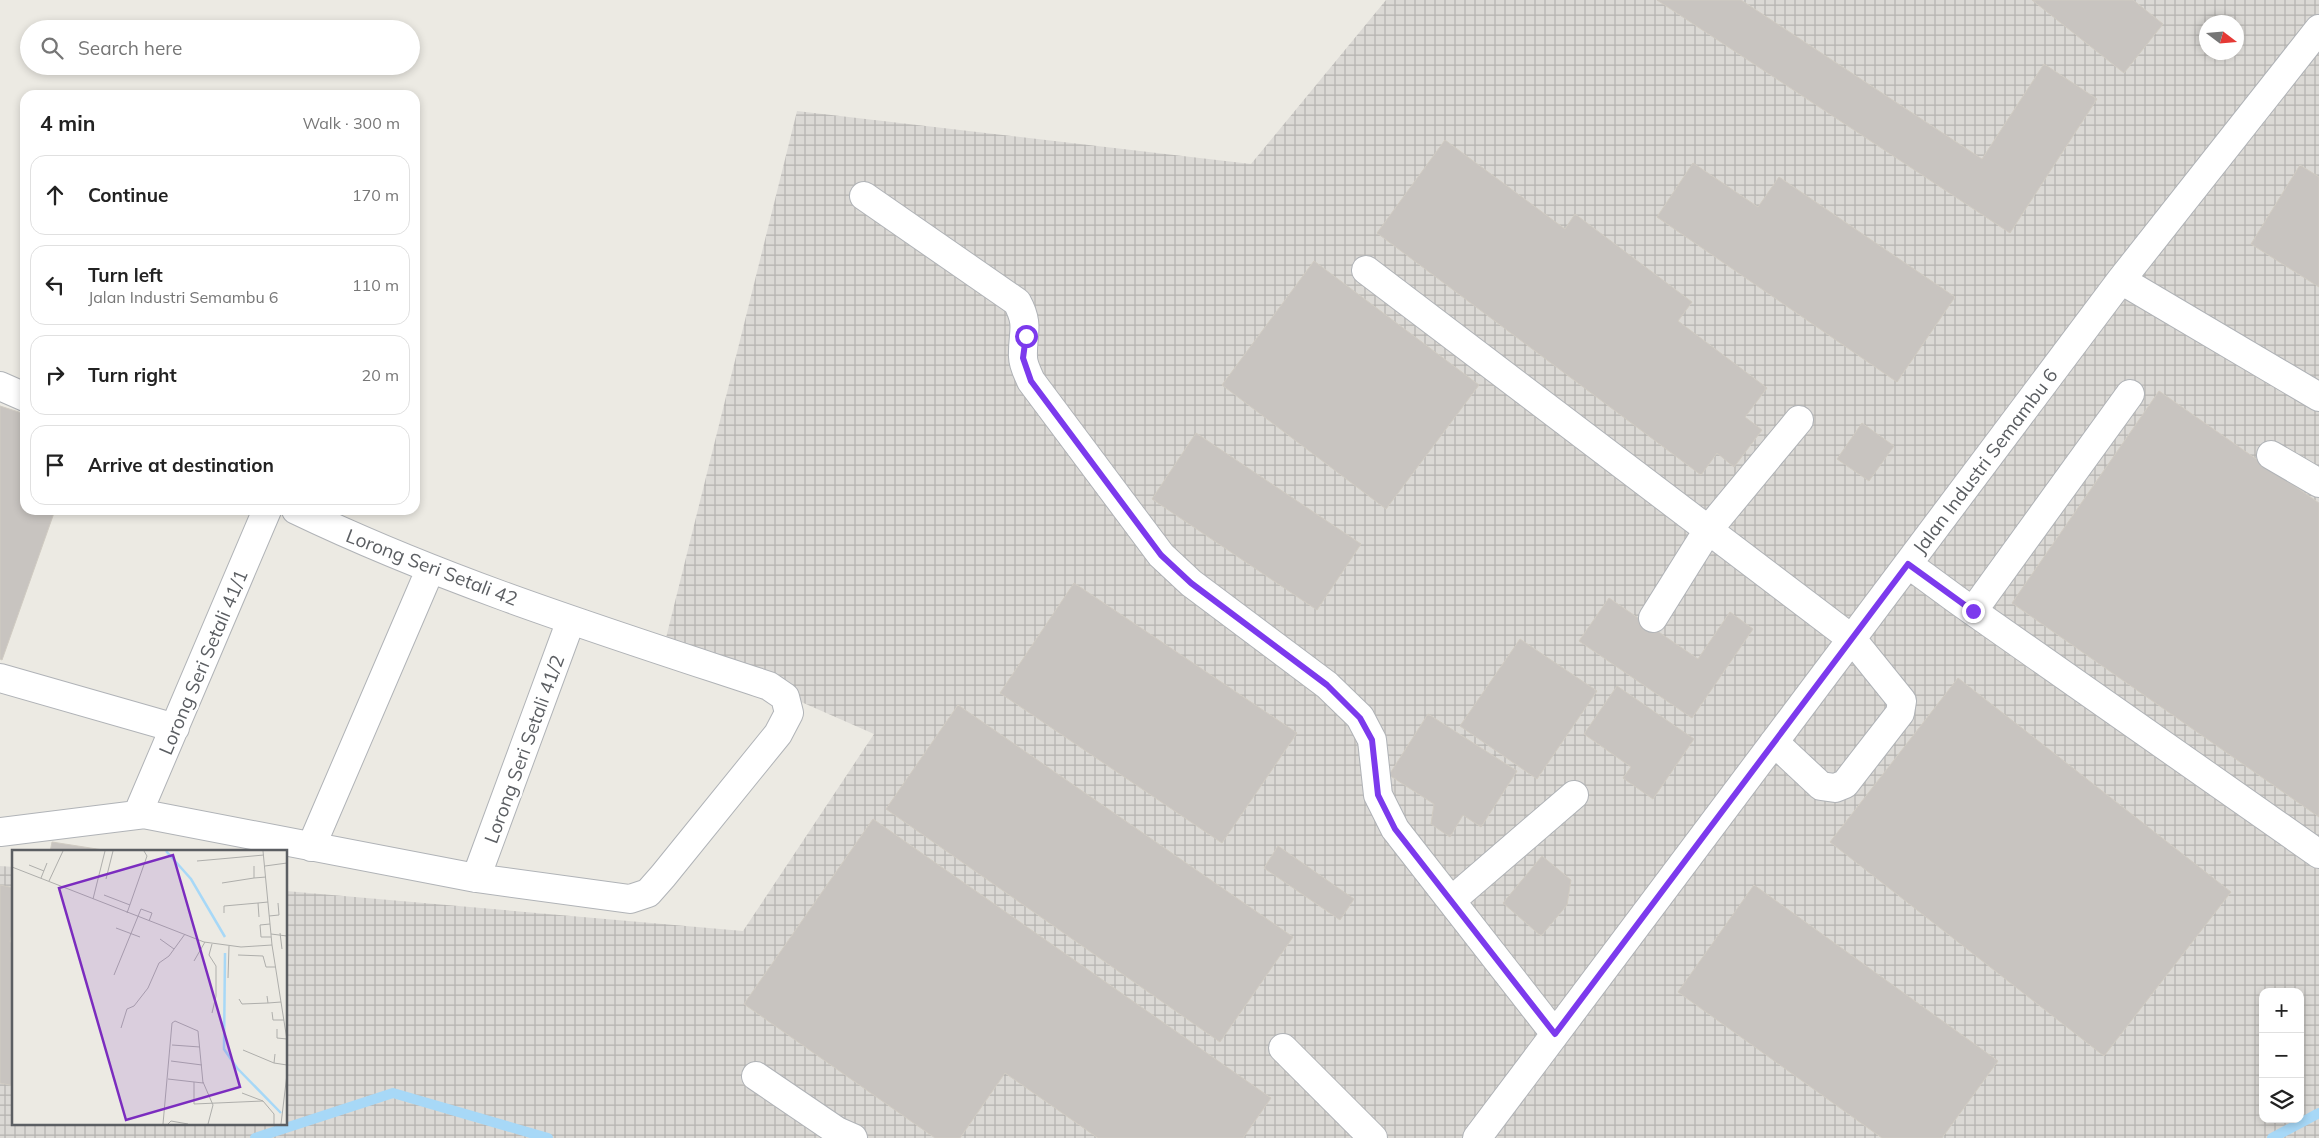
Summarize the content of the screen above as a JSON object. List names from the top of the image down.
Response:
{
  "streets": {
    "street": [
      "Jalan Industri Semambu 6",
      "Lorong Seri Setali 42",
      "Lorong Seri Setali 41/1",
      "Lorong Seri Setali 41/2"
    ]
  },
  "crossings": [
    ["Lorong Seri Setali 42", "Lorong Seri Setali 41/1"],
    ["Lorong Seri Setali 42", "Lorong Seri Setali 41/2"]
  ],
  "north": "right",
  "page": {
    "search": "Search here",
    "heading": ["4 min", "Walk · 300 m"],
    "list": [
      ["Continue", "170 m"],
      ["Turn left", "Jalan Industri Semambu 6", "110 m"],
      ["Turn right", "20 m"],
      "Arrive at destination"
    ],
    "map_buttons": ["+", "−"]
  }
}
